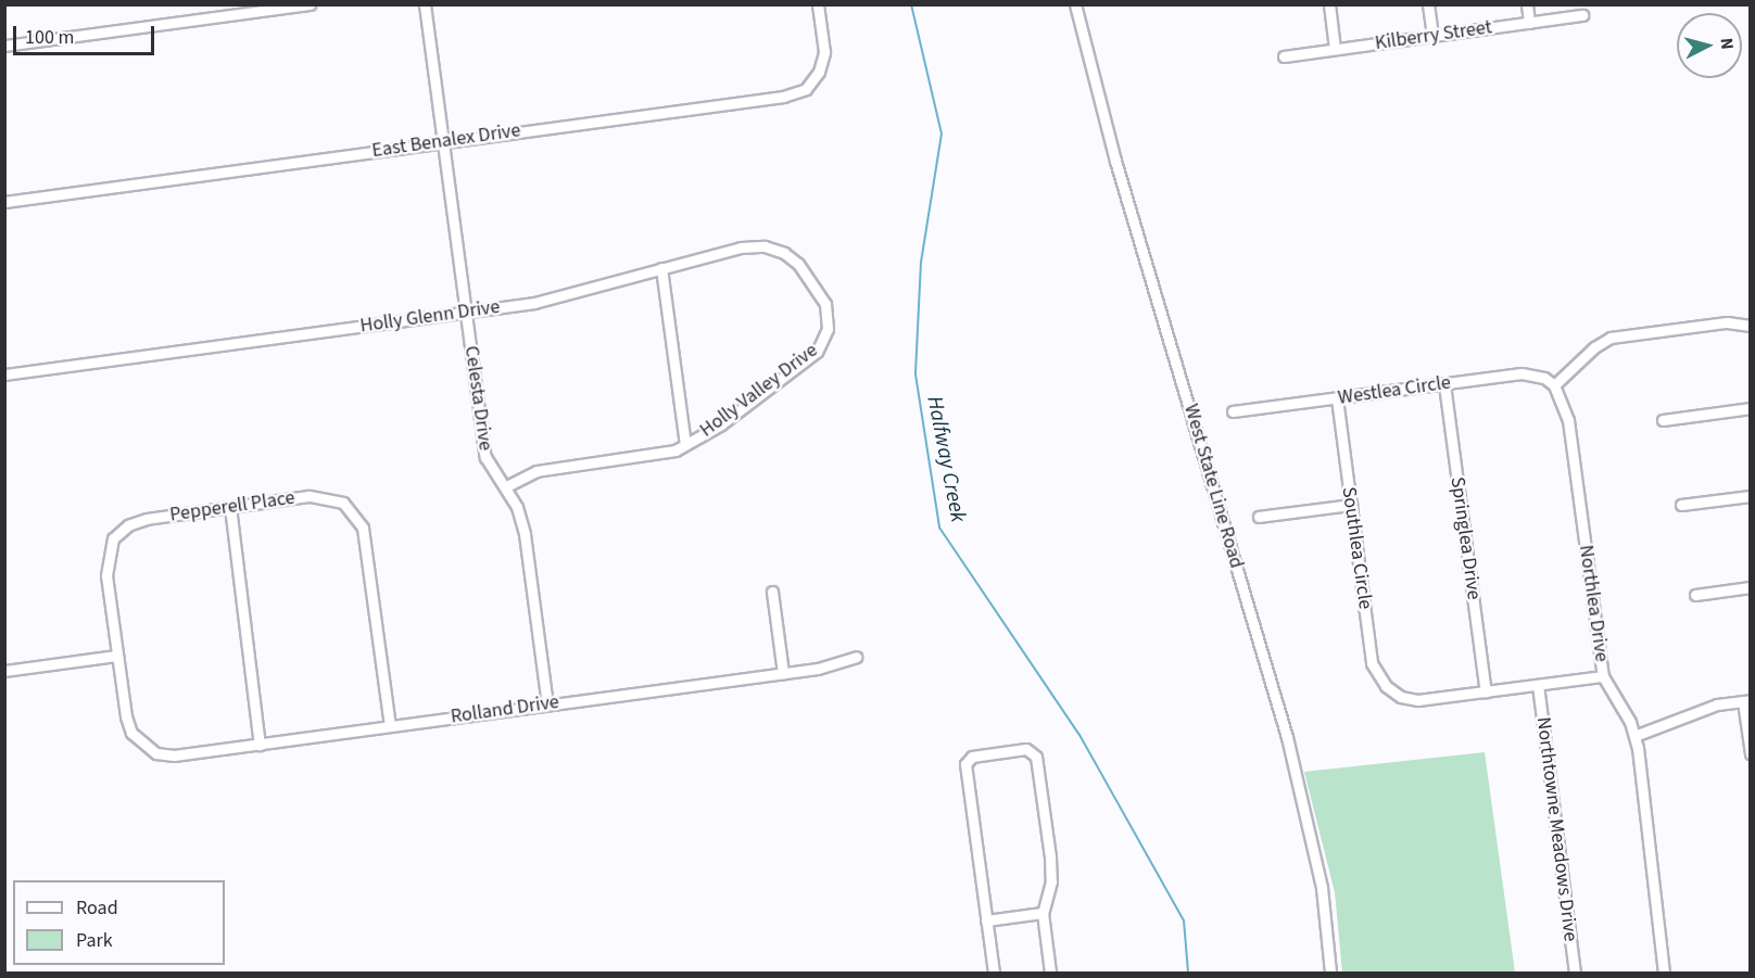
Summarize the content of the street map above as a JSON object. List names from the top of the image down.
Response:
{
  "streets": {
    "street": [
      "Kilberry Street",
      "East Benalex Drive",
      "Holly Glenn Drive",
      "Holly Valley Drive",
      "Westlea Circle",
      "Celesta Drive",
      "West State Line Road",
      "Pepperell Place",
      "Springlea Drive",
      "Southlea Circle",
      "Northlea Drive",
      "Rolland Drive",
      "Northtowne Meadows Drive"
    ]
  },
  "crossings": [
    ["East Benalex Drive", "Celesta Drive"],
    ["Holly Glenn Drive", "Holly Valley Drive"],
    ["Holly Glenn Drive", "Celesta Drive"],
    ["Holly Valley Drive", "Celesta Drive"],
    ["Westlea Circle", "Springlea Drive"],
    ["Westlea Circle", "Southlea Circle"],
    ["Westlea Circle", "Northlea Drive"],
    ["Celesta Drive", "Rolland Drive"],
    ["Pepperell Place", "Rolland Drive"],
    ["Springlea Drive", "Southlea Circle"]
  ],
  "water": ["Halfway Creek"],
  "legend": ["Road", "Park"],
  "scale_bar": "100 m",
  "north": "right"
}
